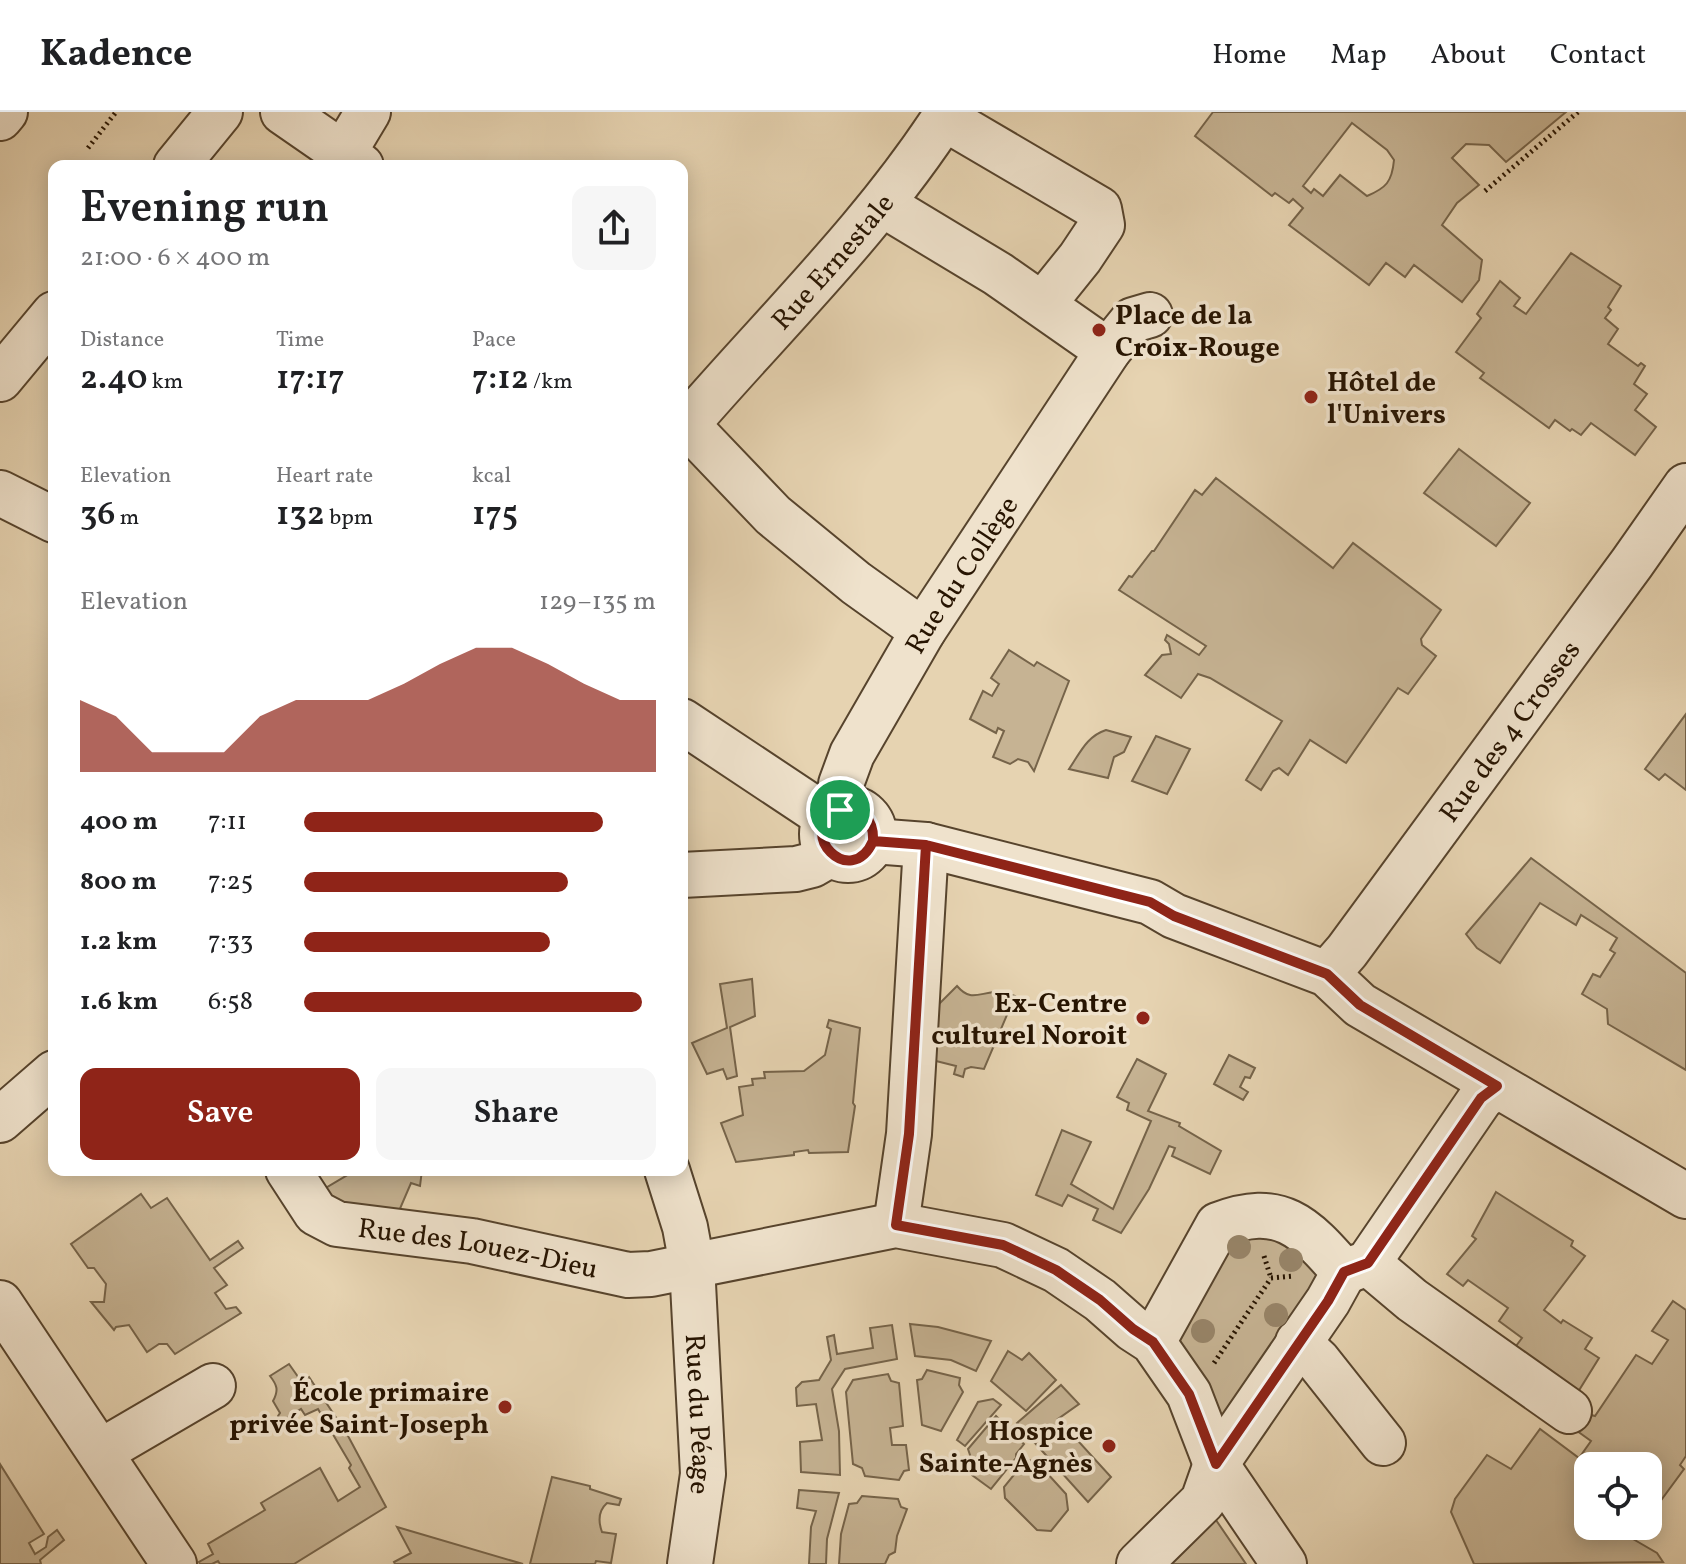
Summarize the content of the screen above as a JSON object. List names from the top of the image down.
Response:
{
  "streets": {
    "street": [
      "Rue Ernestale",
      "Rue du Collège",
      "Rue des 4 Crosses",
      "Rue des Louez-Dieu",
      "Rue du Péage"
    ]
  },
  "crossings": [
    ["Rue des Louez-Dieu", "Rue du Péage"]
  ],
  "places": [
    "Place de la Croix-Rouge",
    "Hôtel de l'Univers",
    "Ex-Centre culturel Noroit",
    "École primaire privée Saint-Joseph",
    "Hospice Sainte-Agnès"
  ],
  "page": {
    "header": "Kadence",
    "nav": [
      "Home",
      "Map",
      "About",
      "Contact"
    ],
    "heading": ["Evening run", "21:00 · 6 × 400 m"],
    "stats": [
      ["Distance", "2.40 km"],
      ["Time", "17:17"],
      ["Pace", "7:12 /km"],
      ["Elevation", "36 m"],
      ["Heart rate", "132 bpm"],
      ["kcal", "175"]
    ],
    "chart": ["Elevation", "129–135 m"],
    "list": [
      {
        "name": "400 m",
        "note": "7:11"
      },
      {
        "name": "800 m",
        "note": "7:25"
      },
      {
        "name": "1.2 km",
        "note": "7:33"
      },
      {
        "name": "1.6 km",
        "note": "6:58"
      }
    ],
    "buttons": ["Save", "Share"]
  }
}
